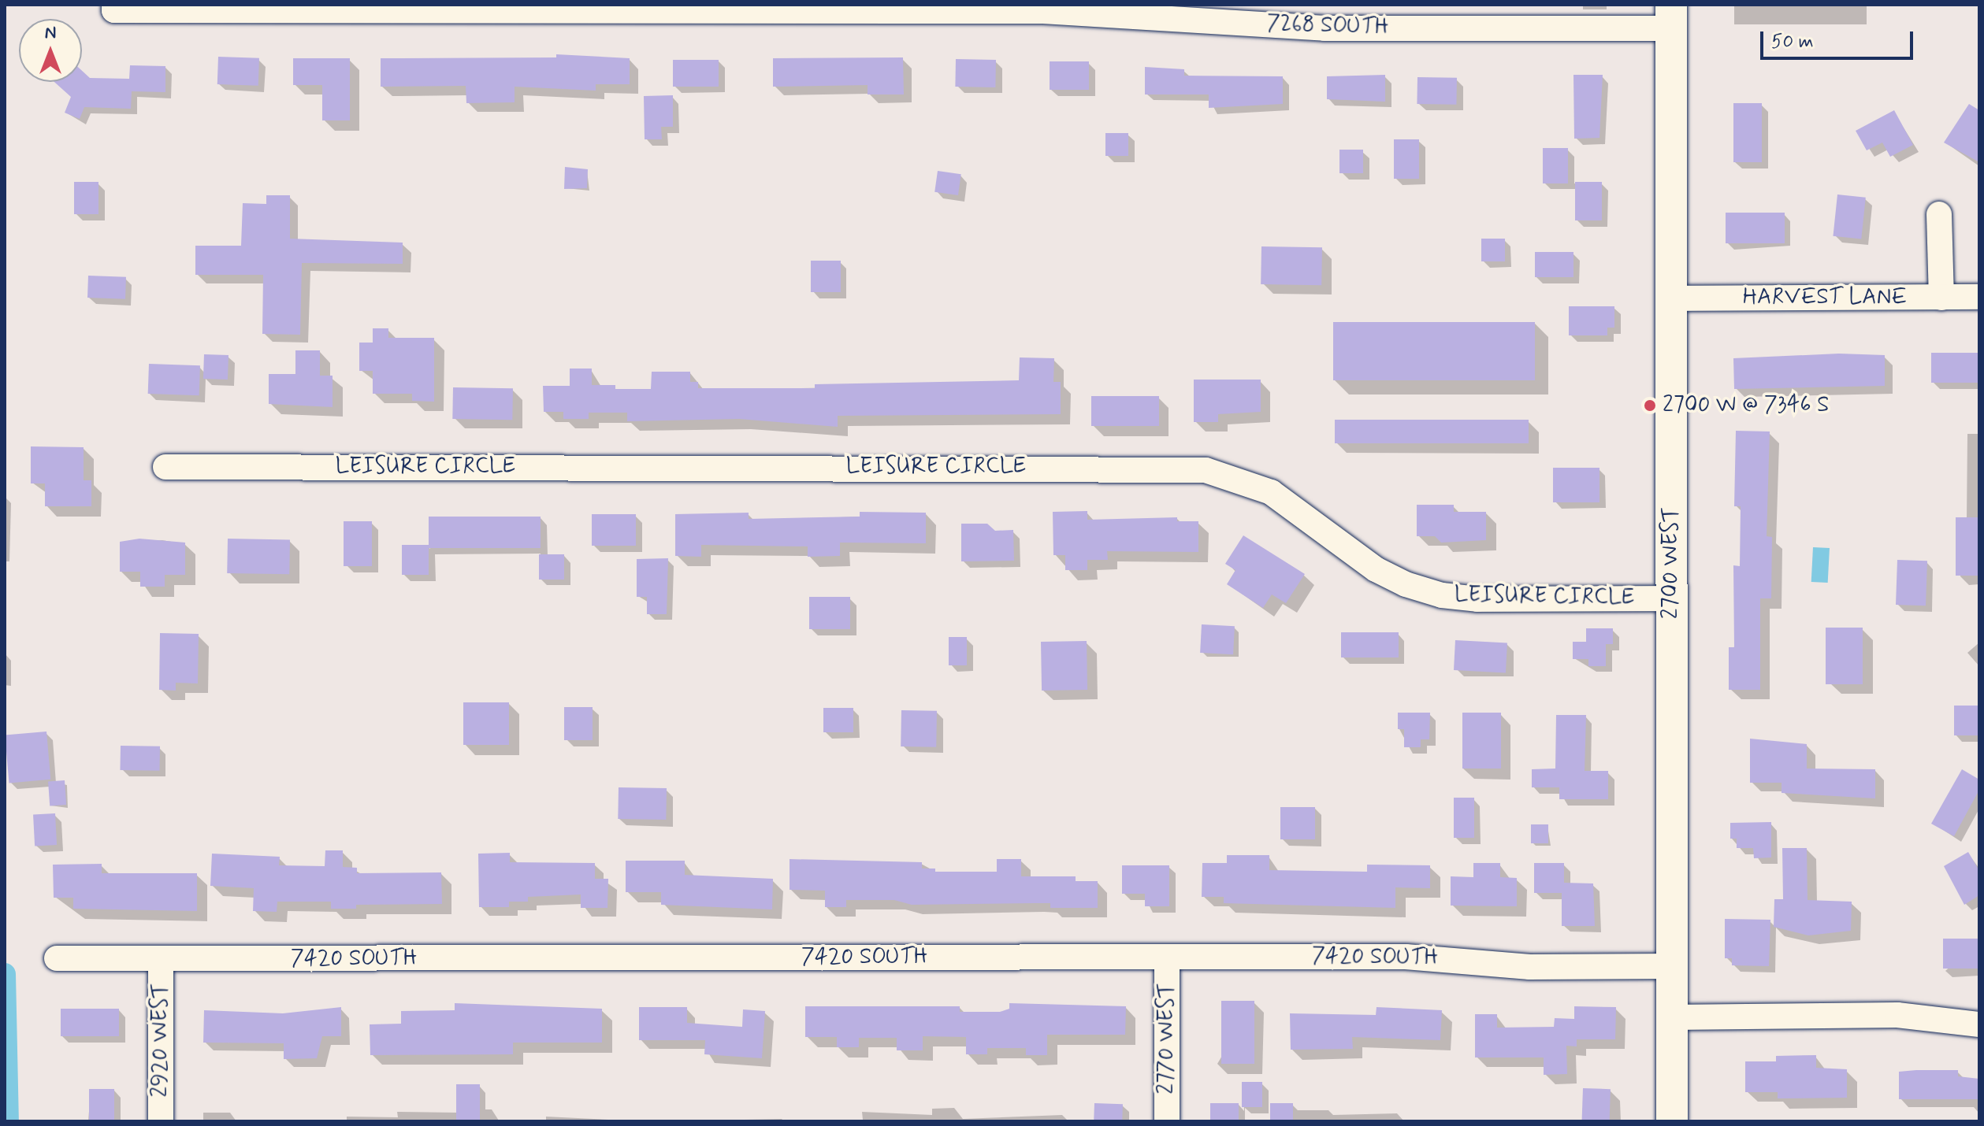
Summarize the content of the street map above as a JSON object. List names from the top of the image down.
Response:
{
  "streets": {
    "main road": ["2700 WEST"],
    "street": [
      "7268 SOUTH",
      "HARVEST LANE",
      "LEISURE CIRCLE",
      "7420 SOUTH",
      "2770 WEST",
      "2920 WEST"
    ]
  },
  "crossings": [
    ["7268 SOUTH", "2700 WEST"],
    ["HARVEST LANE", "2700 WEST"],
    ["LEISURE CIRCLE", "2700 WEST"],
    ["2700 WEST", "7420 SOUTH"],
    ["7420 SOUTH", "2770 WEST"],
    ["7420 SOUTH", "2920 WEST"]
  ],
  "places": ["2700 W @ 7346 S"],
  "scale_bar": "50 m",
  "north": "top"
}
